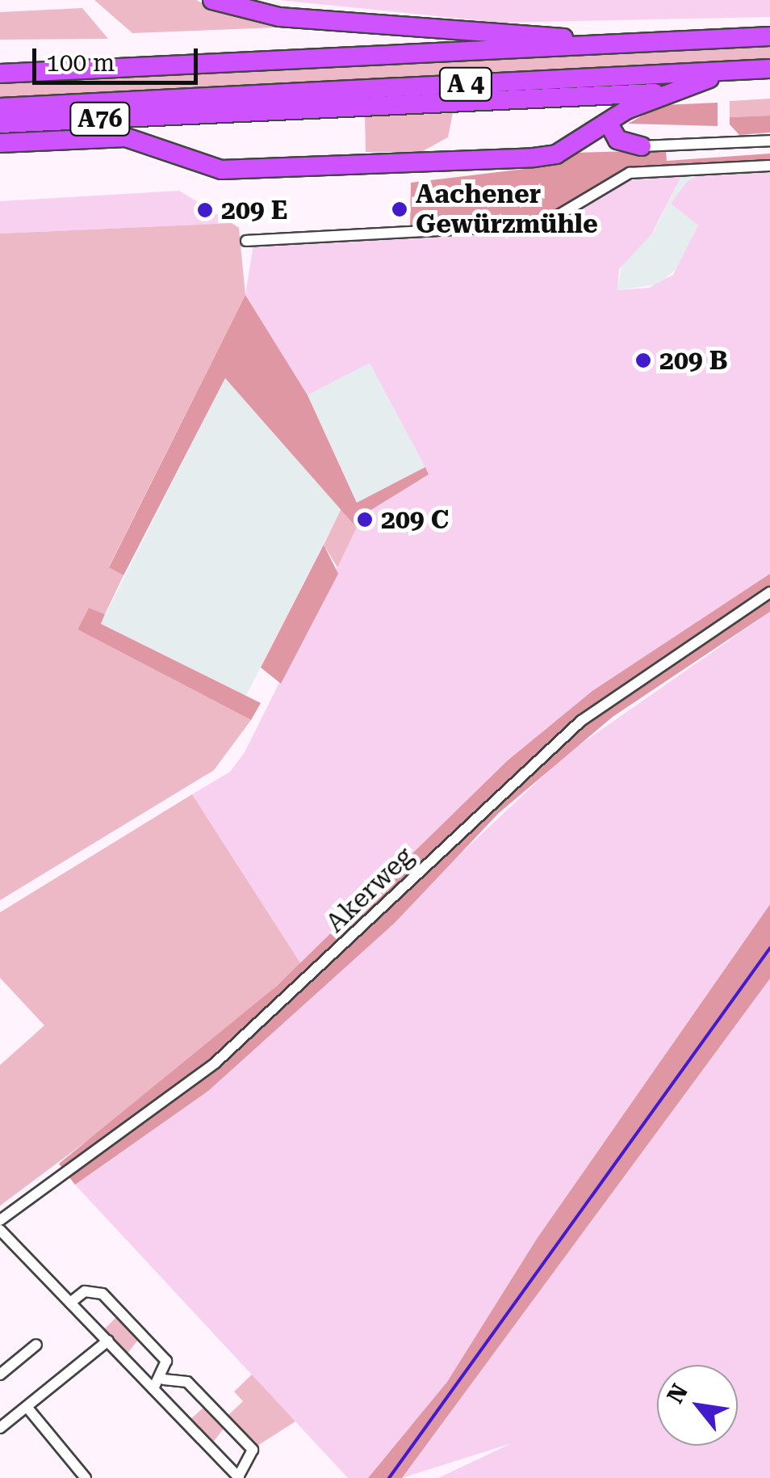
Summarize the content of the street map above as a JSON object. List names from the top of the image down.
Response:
{
  "streets": {
    "highway": ["A 4", "A76"],
    "street": ["Akerweg"]
  },
  "crossings": [
    ["A 4", "A76"]
  ],
  "places": [
    "Aachener Gewürzmühle",
    "209 E",
    "209 B",
    "209 C"
  ],
  "scale_bar": "100 m",
  "north": "top left"
}
